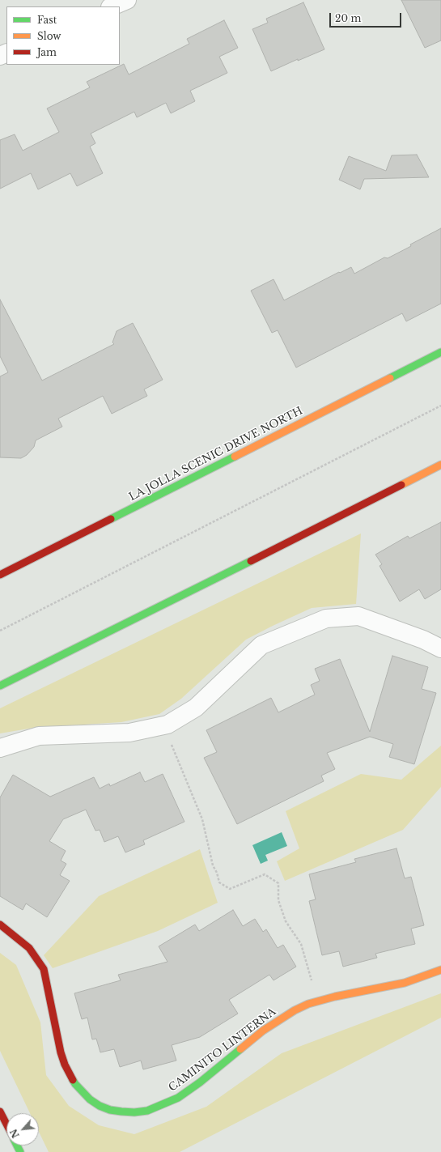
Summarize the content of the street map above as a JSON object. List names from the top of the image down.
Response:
{
  "streets": {
    "main road": ["LA JOLLA SCENIC DRIVE NORTH", "CAMINITO LINTERNA"]
  },
  "legend": ["Fast", "Slow", "Jam"],
  "scale_bar": "20 m",
  "north": "bottom left"
}
